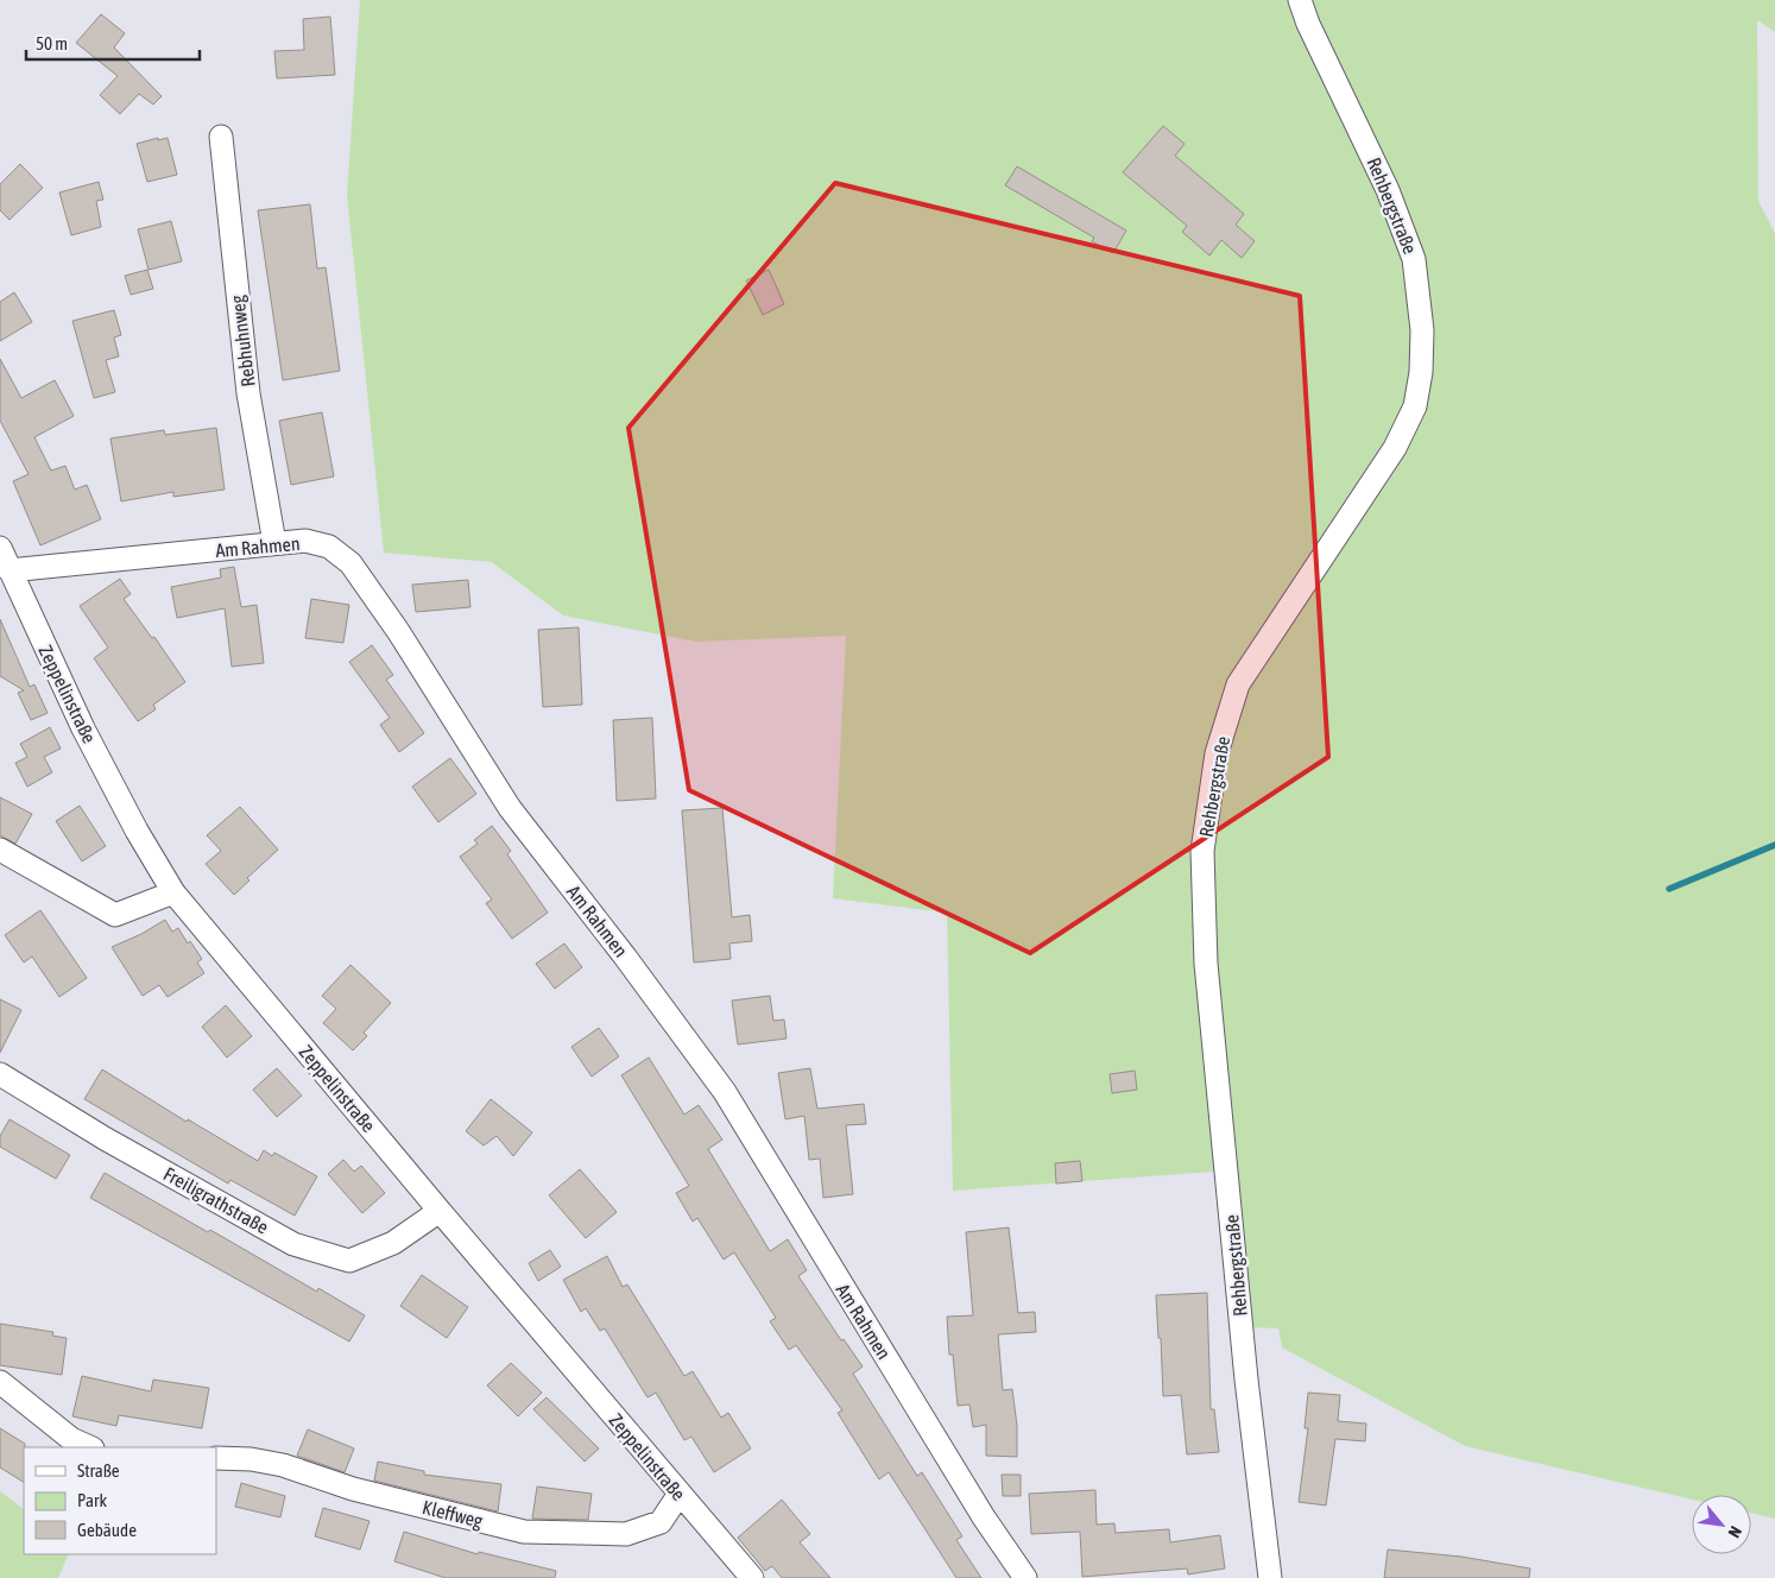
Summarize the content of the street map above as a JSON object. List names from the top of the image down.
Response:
{
  "streets": {
    "street": [
      "Rehbergstraße",
      "Rebhuhnweg",
      "Am Rahmen",
      "Zeppelinstraße",
      "Freiligrathstraße",
      "Kleffweg"
    ]
  },
  "crossings": [
    ["Rebhuhnweg", "Am Rahmen"],
    ["Am Rahmen", "Zeppelinstraße"],
    ["Zeppelinstraße", "Freiligrathstraße"],
    ["Zeppelinstraße", "Kleffweg"]
  ],
  "legend": ["Straße", "Park", "Gebäude"],
  "scale_bar": "50 m",
  "north": "bottom right"
}
